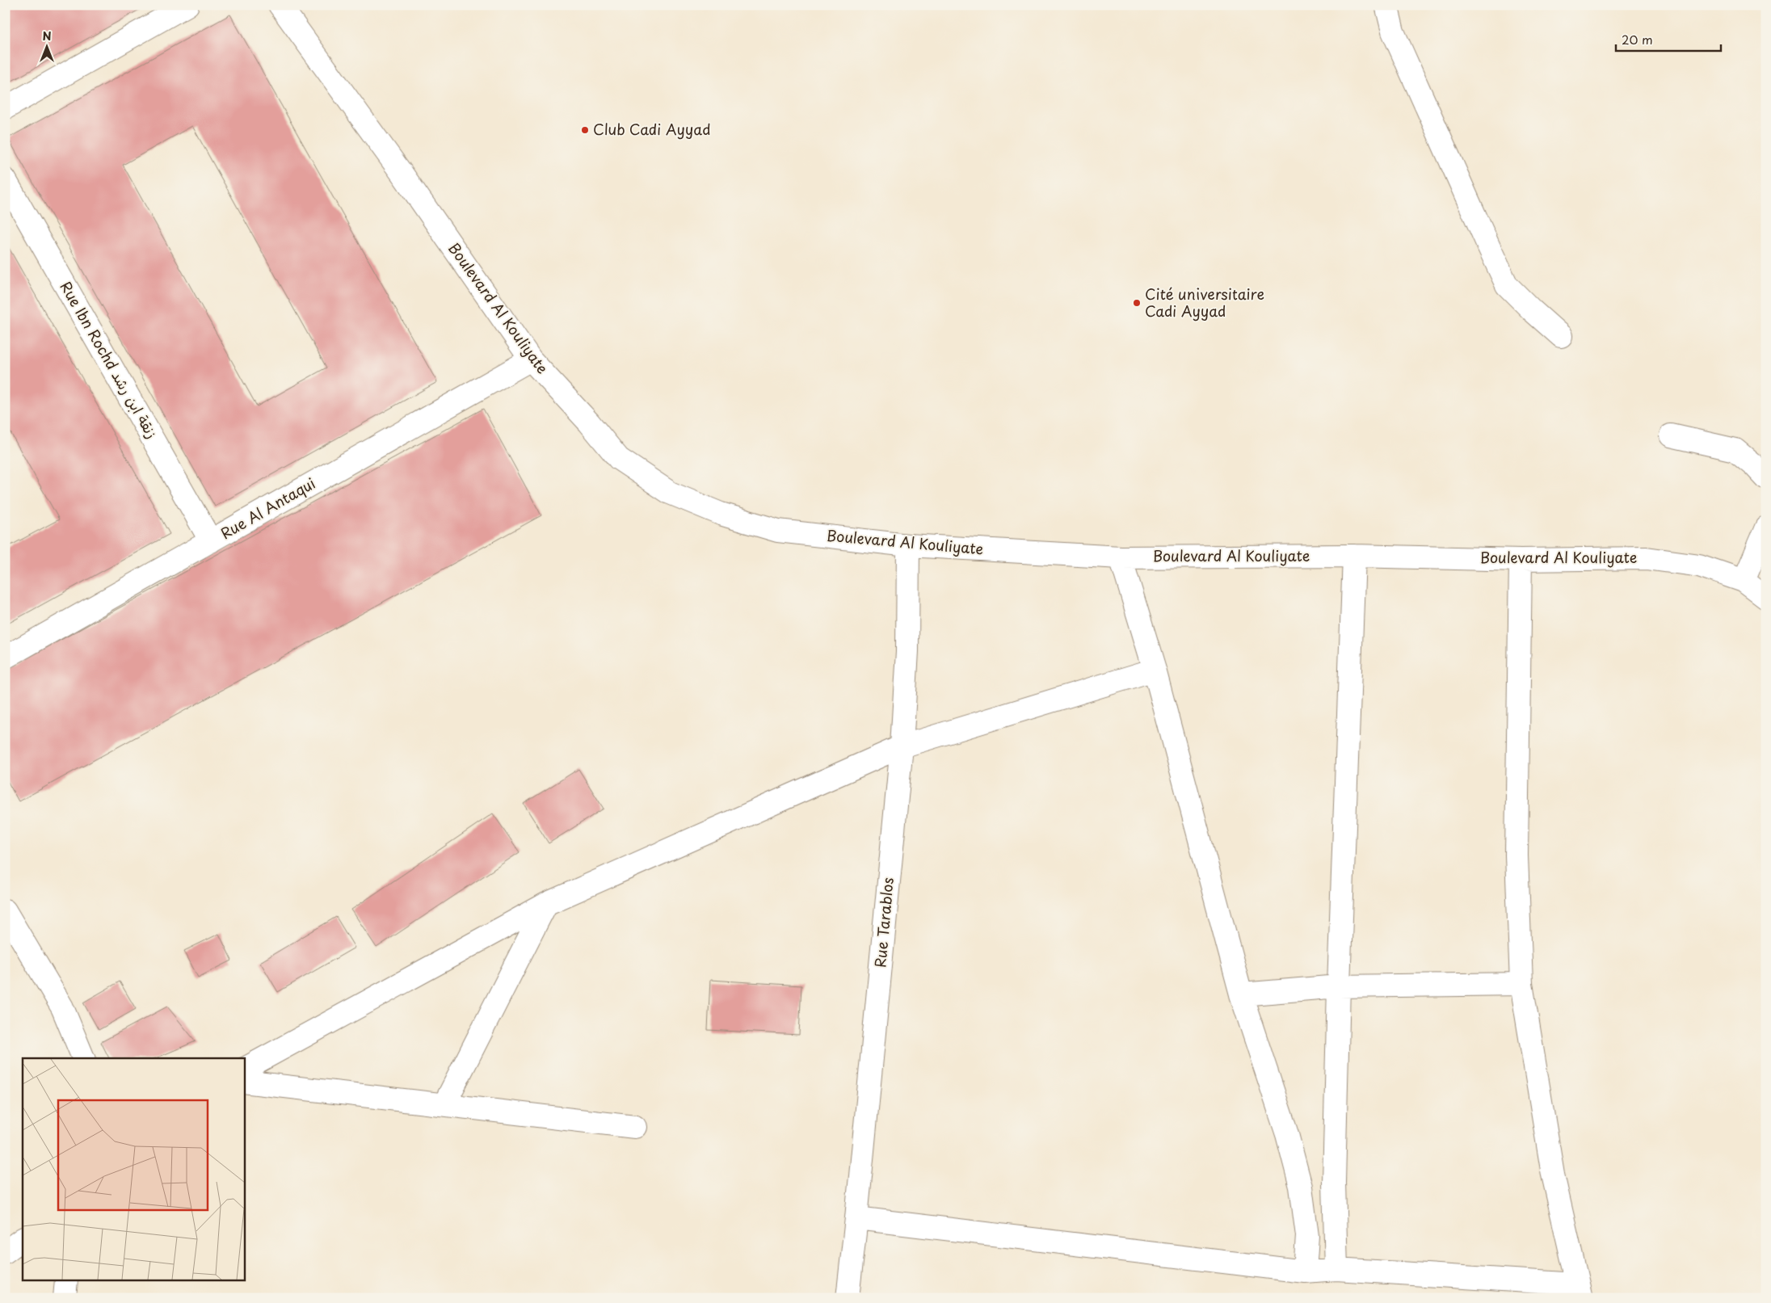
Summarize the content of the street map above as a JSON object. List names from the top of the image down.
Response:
{
  "streets": {
    "street": [
      "Boulevard Al Kouliyate",
      "Rue Ibn Rochd زنقة ابن رشد",
      "Rue Al Antaqui",
      "Rue Tarablos"
    ]
  },
  "crossings": [
    ["Boulevard Al Kouliyate", "Rue Al Antaqui"],
    ["Boulevard Al Kouliyate", "Rue Tarablos"],
    ["Rue Ibn Rochd زنقة ابن رشد", "Rue Al Antaqui"]
  ],
  "places": ["Club Cadi Ayyad", "Cité universitaire Cadi Ayyad"],
  "scale_bar": "20 m",
  "north": "top"
}
